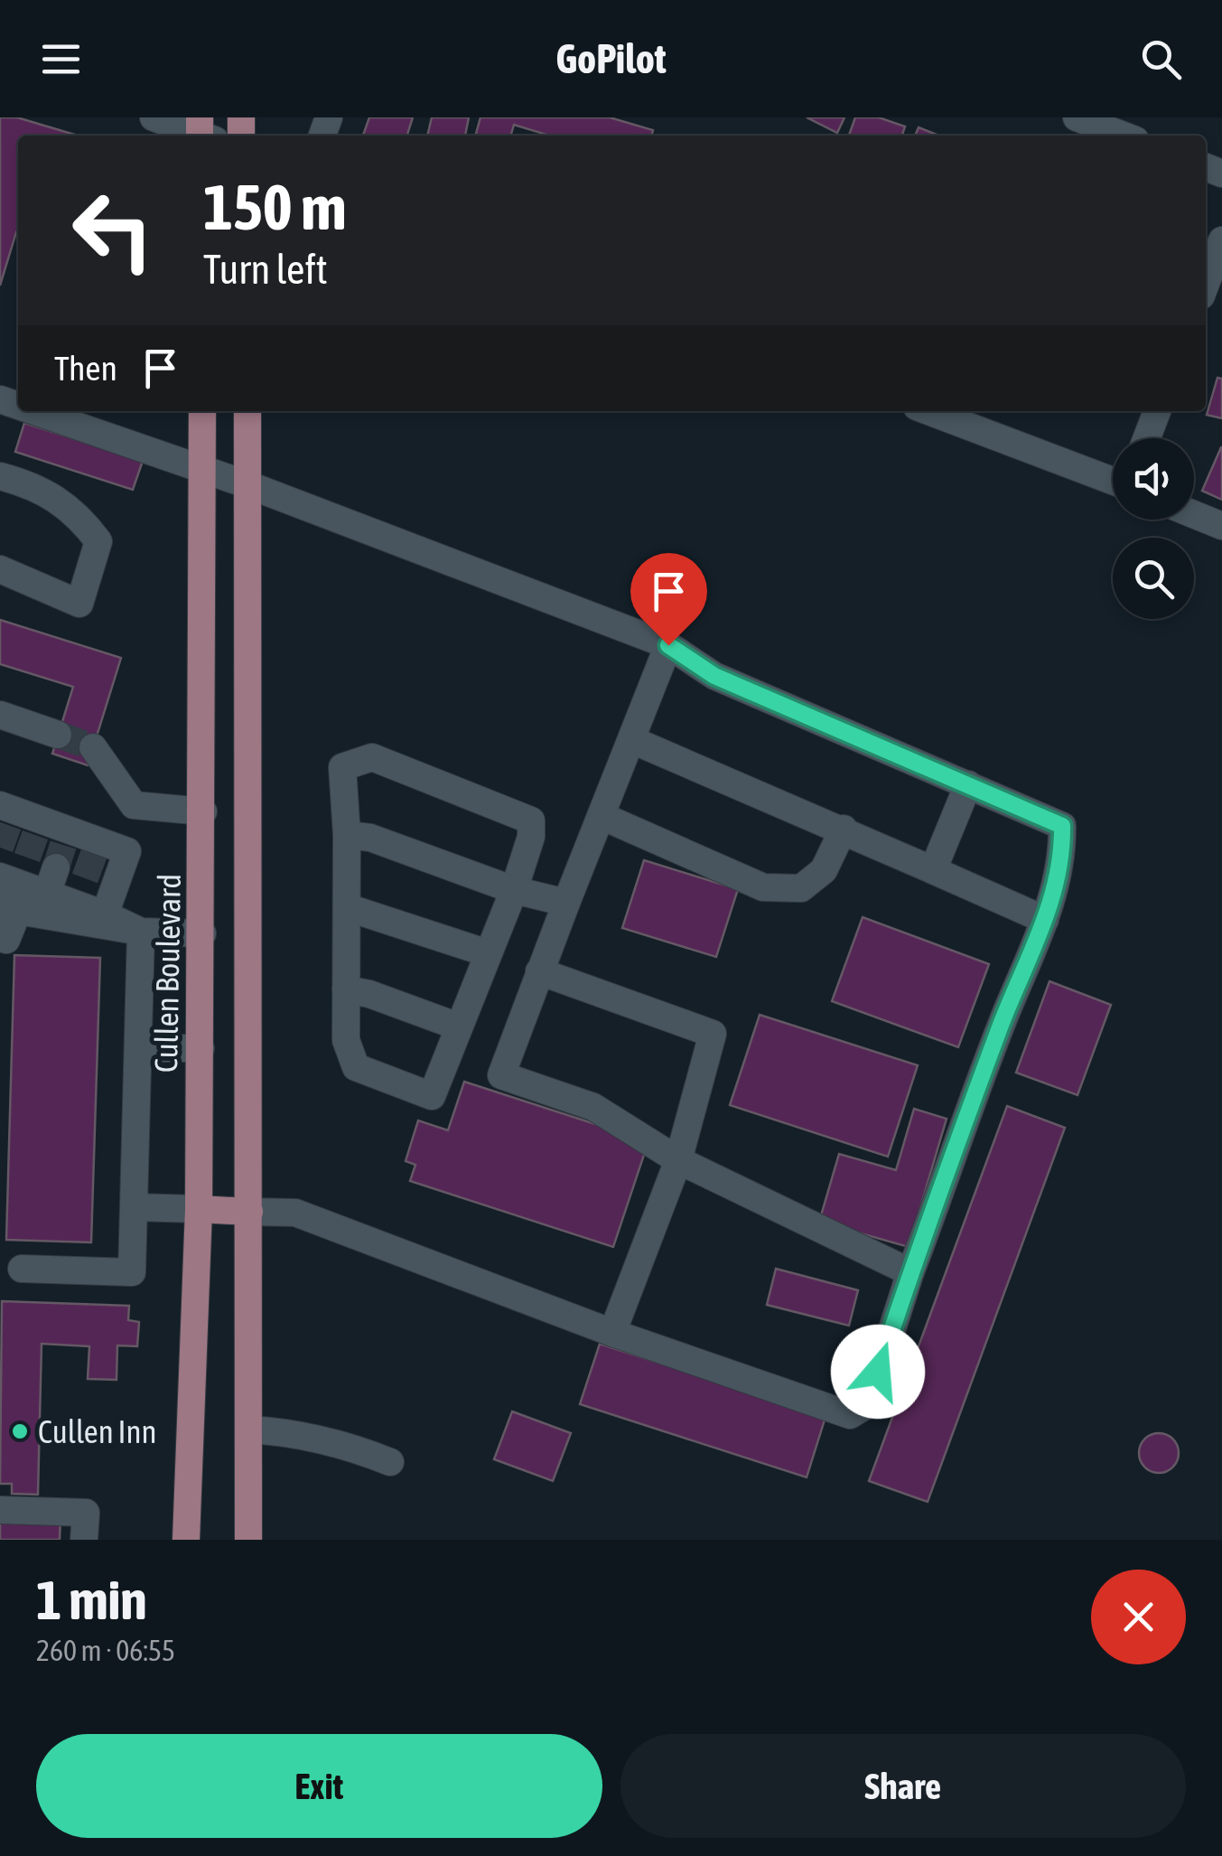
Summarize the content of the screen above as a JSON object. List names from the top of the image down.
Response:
{
  "streets": {
    "main road": ["Cullen Boulevard"]
  },
  "places": ["Cullen Inn"],
  "page": {
    "header": "GoPilot",
    "turn": ["150 m", "Turn left"],
    "then": "Then",
    "heading": ["1 min", "260 m · 06:55"],
    "buttons": ["Exit", "Share"]
  }
}
